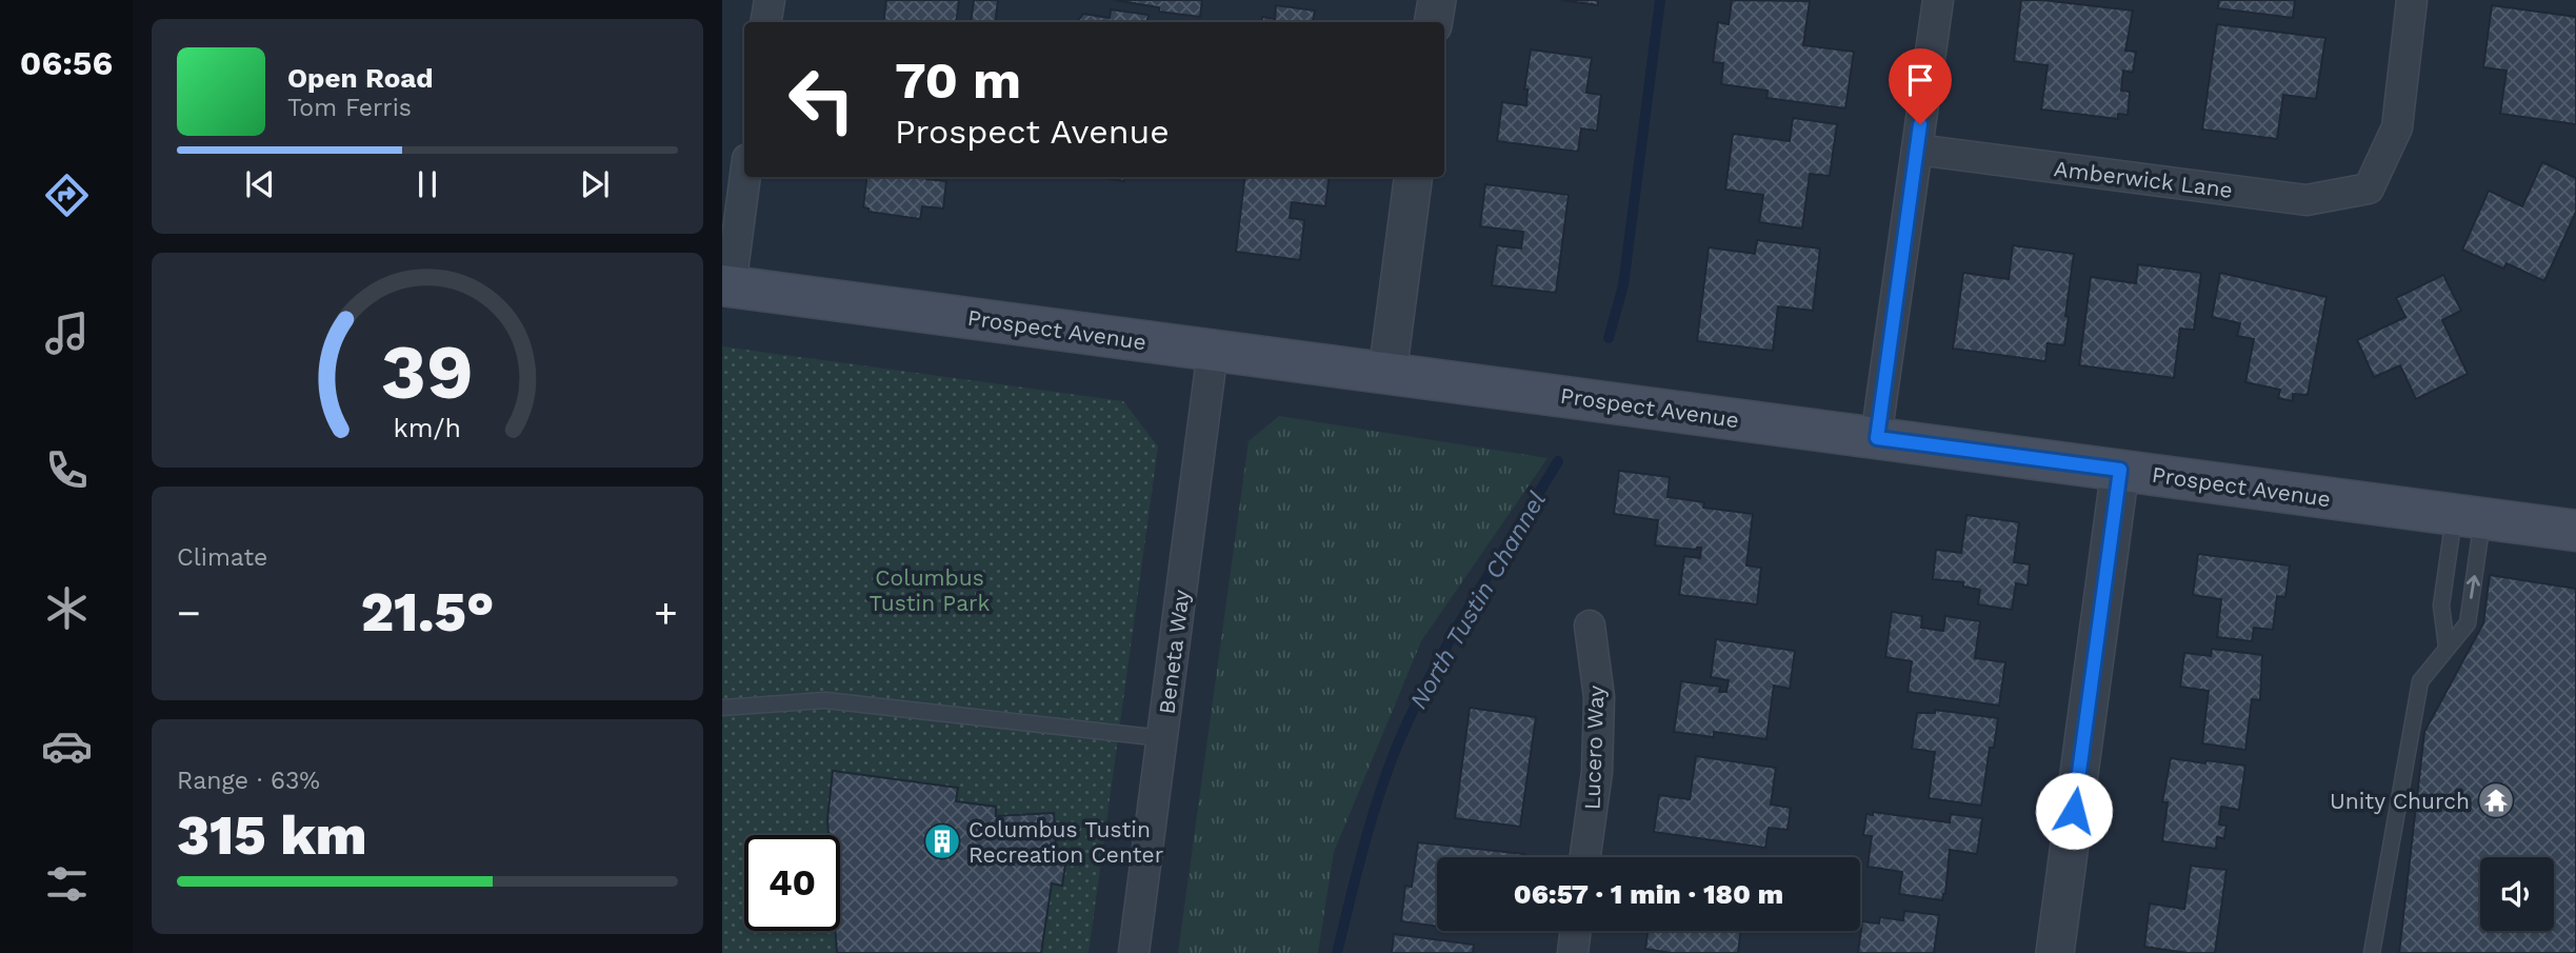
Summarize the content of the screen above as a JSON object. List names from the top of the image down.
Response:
{
  "streets": {
    "main road": ["Prospect Avenue"],
    "street": ["Amberwick Lane", "Beneta Way", "Lucero Way"]
  },
  "crossings": [
    ["Prospect Avenue", "Beneta Way"]
  ],
  "water": ["North Tustin Channel"],
  "parks": ["Columbus Tustin Park"],
  "places": {
    "temple": ["Unity Church"],
    "building": ["Columbus Tustin Recreation Center"]
  },
  "page": {
    "tabs": "06:56",
    "turn": ["70 m", "Prospect Avenue"],
    "song": ["Open Road", "Tom Ferris"],
    "tile": [
      "Climate",
      ["Range · 63%", "315 km"]
    ],
    "heat": ["−", "21.5°", "+"],
    "limit": "40",
    "trip": "06:57 · 1 min · 180 m",
    "gauge": ["39", "km/h"]
  }
}
